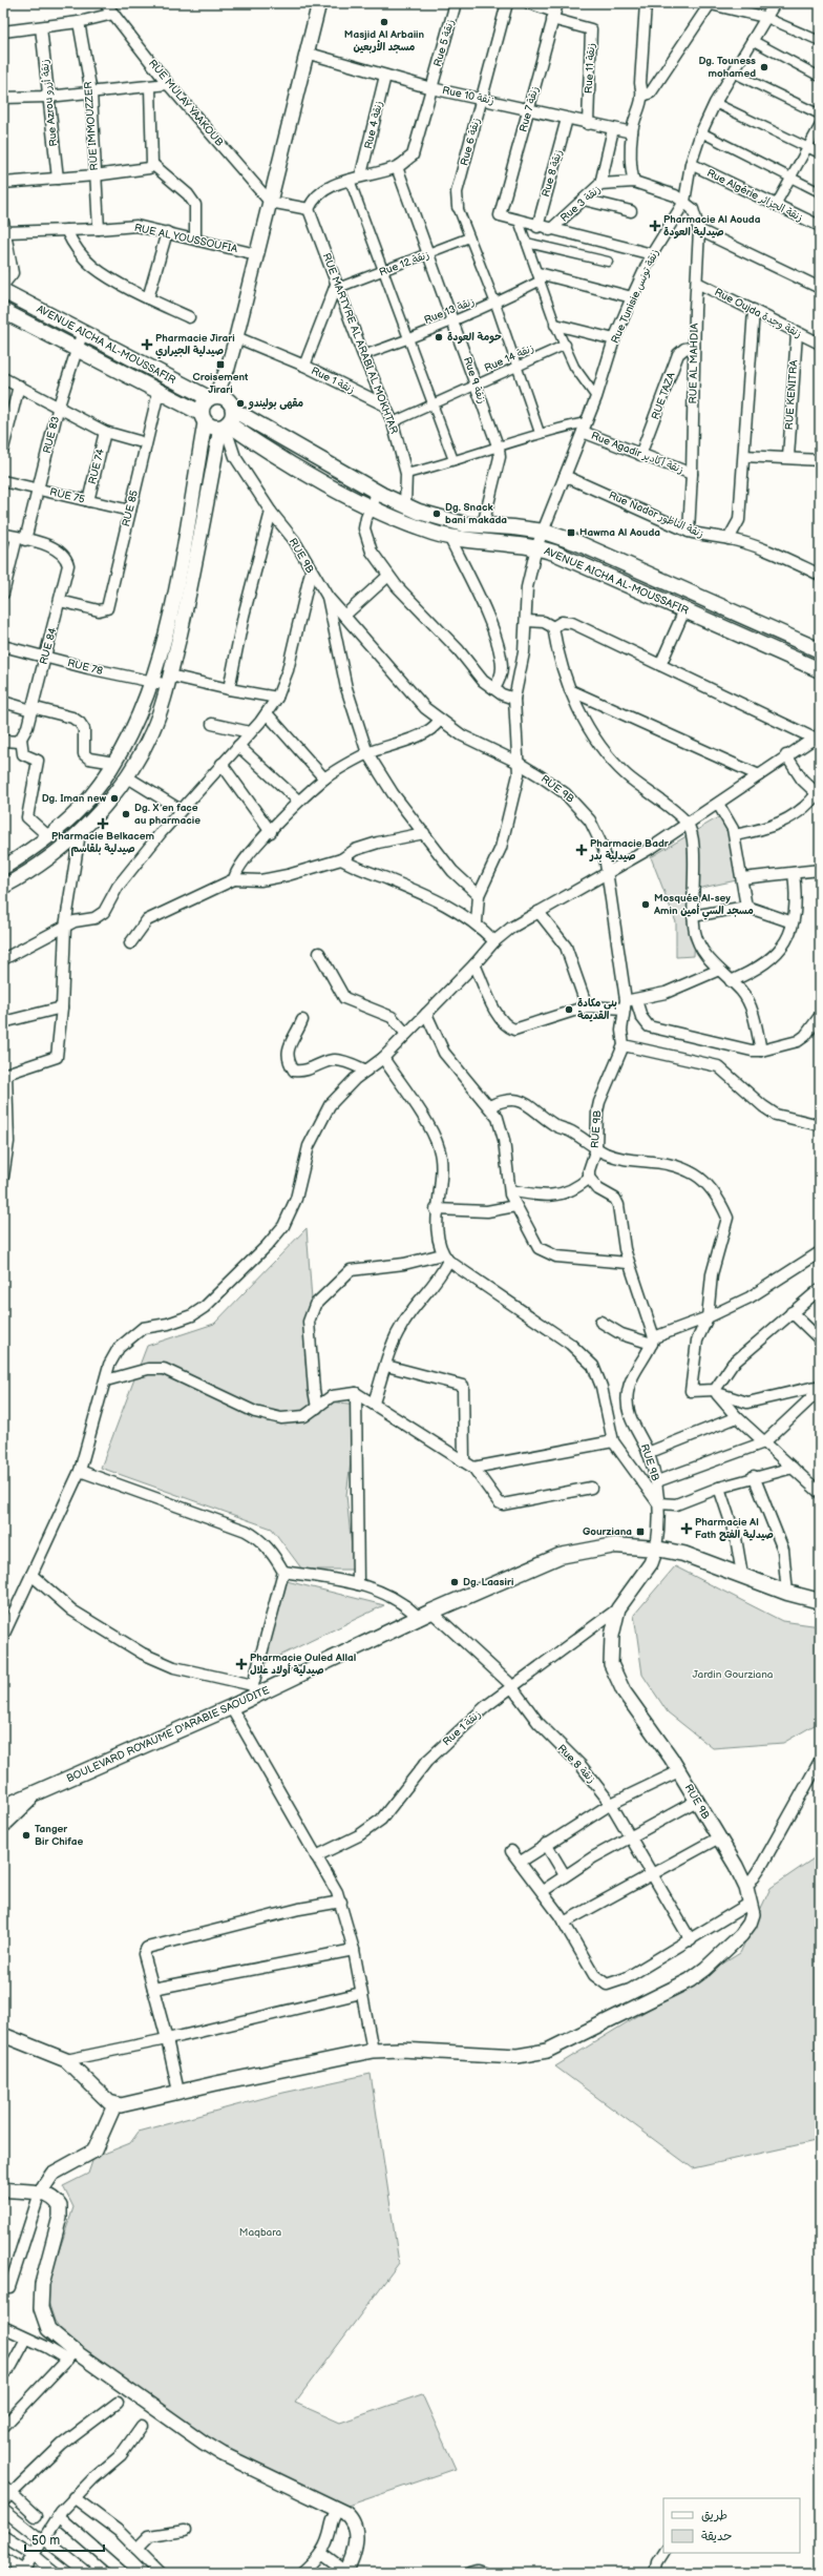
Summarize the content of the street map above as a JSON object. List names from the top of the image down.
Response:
{
  "streets": {
    "main road": ["AVENUE AICHA AL-MOUSSAFIR", "BOULEVARD ROYAUME D'ARABIE SAOUDITE"],
    "street": [
      "Rue 5 زنقة",
      "Rue 11 زنقة",
      "Rue 10 زنقة",
      "Rue Azrou زنقة أزرو",
      "RUE MULAY YAAKOUB",
      "Rue 7 زنقة",
      "Rue 4 زنقة",
      "RUE IMMOUZZER",
      "Rue 6 زنقة",
      "Rue 8 زنقة",
      "Rue Algérie زنقة الجزائر",
      "Rue 3 زنقة",
      "RUE AL YOUSSOUFIA",
      "Rue 12 زنقة",
      "Rue Tunisie زنقة تونس",
      "Rue 13 زنقة",
      "Rue Oujda زنقة وجدة",
      "RUE MARTYRE AL ARABI AL MOKHTAR",
      "Rue 14 زنقة",
      "RUE AL MAHDIA",
      "Rue 1 زنقة",
      "Rue 9 زنقة",
      "RUE KENITRA",
      "RUE TAZA",
      "RUE 83",
      "Rue Agadir زنقة أكادير",
      "RUE 74",
      "RUE 75",
      "RUE 85",
      "Rue Nador زنقة الناظور",
      "RUE 9B",
      "RUE 84",
      "RUE 78"
    ]
  },
  "crossings": [
    ["Rue 5 زنقة", "Rue 10 زنقة"],
    ["Rue 5 زنقة", "Rue 9 زنقة"],
    ["Rue 11 زنقة", "Rue 10 زنقة"],
    ["Rue 11 زنقة", "Rue 7 زنقة"],
    ["Rue 10 زنقة", "Rue 7 زنقة"],
    ["Rue 10 زنقة", "Rue 4 زنقة"],
    ["Rue 10 زنقة", "Rue 6 زنقة"],
    ["Rue 10 زنقة", "Rue 8 زنقة"],
    ["RUE IMMOUZZER", "RUE AL YOUSSOUFIA"],
    ["Rue 8 زنقة", "Rue 1 زنقة"],
    ["Rue 8 زنقة", "BOULEVARD ROYAUME D'ARABIE SAOUDITE"],
    ["Rue Algérie زنقة الجزائر", "Rue Tunisie زنقة تونس"],
    ["Rue 3 زنقة", "Rue Tunisie زنقة تونس"],
    ["Rue 3 زنقة", "RUE AL MAHDIA"],
    ["Rue 12 زنقة", "RUE MARTYRE AL ARABI AL MOKHTAR"],
    ["Rue 12 زنقة", "Rue 1 زنقة"],
    ["Rue 12 زنقة", "Rue 9 زنقة"],
    ["Rue Tunisie زنقة تونس", "AVENUE AICHA AL-MOUSSAFIR"],
    ["Rue Tunisie زنقة تونس", "RUE AL MAHDIA"],
    ["Rue Tunisie زنقة تونس", "Rue Agadir زنقة أكادير"],
    ["Rue Tunisie زنقة تونس", "Rue Nador زنقة الناظور"],
    ["Rue Tunisie زنقة تونس", "RUE 9B"],
    ["Rue 13 زنقة", "RUE MARTYRE AL ARABI AL MOKHTAR"],
    ["Rue 13 زنقة", "Rue 9 زنقة"],
    ["Rue Oujda زنقة وجدة", "RUE AL MAHDIA"],
    ["Rue Oujda زنقة وجدة", "RUE KENITRA"],
    ["RUE MARTYRE AL ARABI AL MOKHTAR", "AVENUE AICHA AL-MOUSSAFIR"],
    ["RUE MARTYRE AL ARABI AL MOKHTAR", "Rue 14 زنقة"],
    ["RUE MARTYRE AL ARABI AL MOKHTAR", "Rue 1 زنقة"],
    ["AVENUE AICHA AL-MOUSSAFIR", "Rue 9 زنقة"],
    ["AVENUE AICHA AL-MOUSSAFIR", "RUE 83"],
    ["AVENUE AICHA AL-MOUSSAFIR", "RUE 85"],
    ["AVENUE AICHA AL-MOUSSAFIR", "RUE 9B"],
    ["Rue 14 زنقة", "Rue 9 زنقة"],
    ["RUE AL MAHDIA", "RUE TAZA"],
    ["RUE AL MAHDIA", "Rue Agadir زنقة أكادير"],
    ["RUE AL MAHDIA", "Rue Nador زنقة الناظور"],
    ["Rue 1 زنقة", "RUE 9B"],
    ["RUE TAZA", "Rue Agadir زنقة أكادير"],
    ["RUE 83", "RUE 75"],
    ["RUE 83", "RUE 84"],
    ["RUE 74", "RUE 75"],
    ["RUE 75", "RUE 85"],
    ["RUE 85", "RUE 84"],
    ["RUE 9B", "BOULEVARD ROYAUME D'ARABIE SAOUDITE"],
    ["RUE 84", "RUE 78"]
  ],
  "parks": ["Jardin Gourziana", "Maqbara"],
  "places": {
    "other": [
      "Masjid Al Arbaiin مسجد الأربعين",
      "Dg. Touness mohamed",
      "حومة العودة",
      "مقهى بوليندو",
      "Dg. Snack bani makada",
      "Dg. Iman new",
      "Dg. X en face au pharmacie",
      "Mosquée Al-sey Amin مسجد السي أمين",
      "بني مكادة القديمة",
      "Dg. Laasiri",
      "Tanger Bir Chifae"
    ],
    "health": [
      "Pharmacie Al Aouda صيدلية العودة",
      "Pharmacie Jirari صيدلية الجيراري",
      "Pharmacie Belkacem صيدلية بلقاسم",
      "Pharmacie Badr صيدلية بدر",
      "Pharmacie Al Fath صيدلية الفتح",
      "Pharmacie Ouled Allal صيدلية أولاد علال"
    ],
    "transit": ["Croisement Jirari", "Hawma Al Aouda", "Gourziana"]
  },
  "legend": ["طريق", "حديقة"],
  "scale_bar": "50 m"
}
